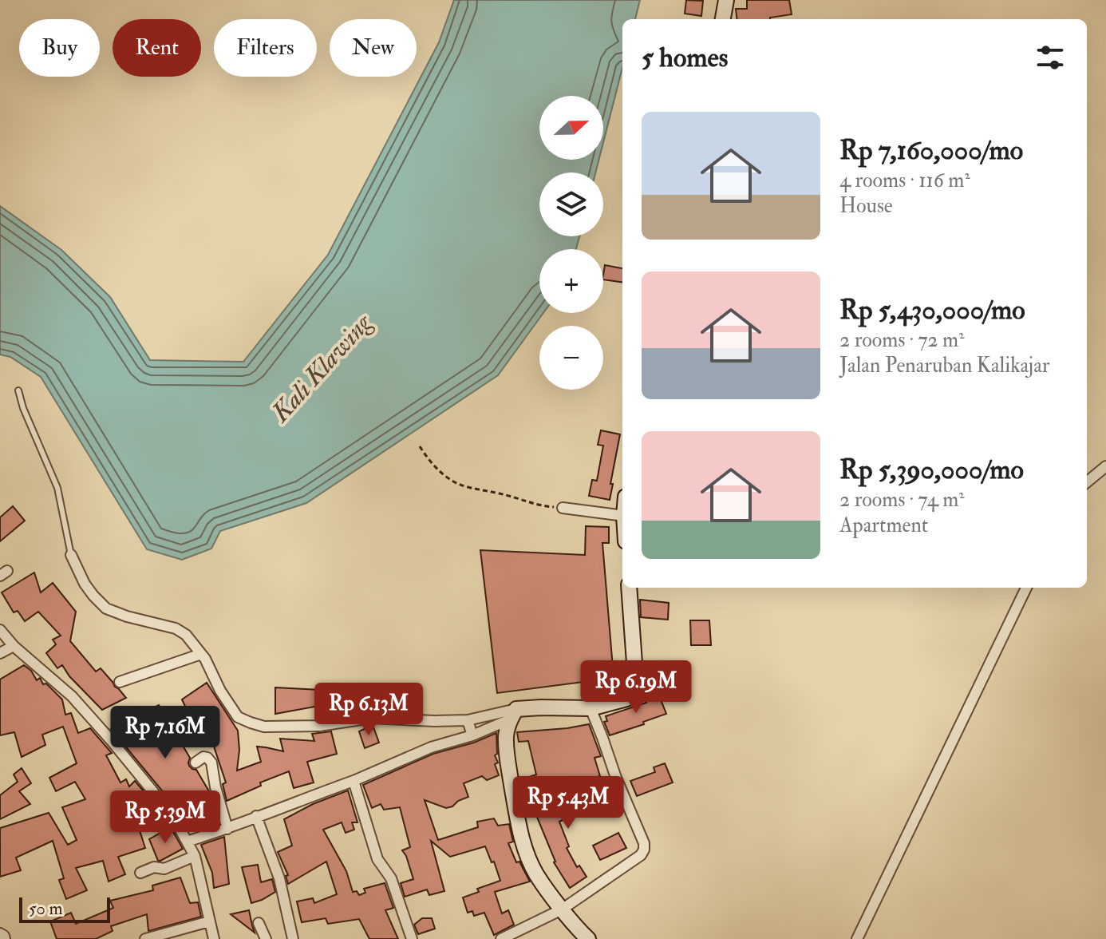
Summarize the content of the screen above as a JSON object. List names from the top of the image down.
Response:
{
  "water": ["Kali Klawing"],
  "scale_bar": "50 m",
  "north": "right",
  "page": {
    "chip": [
      "Buy",
      "Rent",
      "Filters",
      "New"
    ],
    "heading": "5 homes",
    "map_buttons": ["+", "−"],
    "list": [
      {
        "name": "Rp 7,160,000/mo",
        "note": "4 rooms · 116 m² · House"
      },
      {
        "name": "Rp 5,430,000/mo",
        "note": "2 rooms · 72 m² · Jalan Penaruban Kalikajar"
      },
      {
        "name": "Rp 5,390,000/mo",
        "note": "2 rooms · 74 m² · Apartment"
      }
    ],
    "price": [
      "Rp 6.19M",
      "Rp 6.13M",
      "Rp 7.16M",
      "Rp 5.43M",
      "Rp 5.39M"
    ],
    "scale": "50 m"
  }
}
